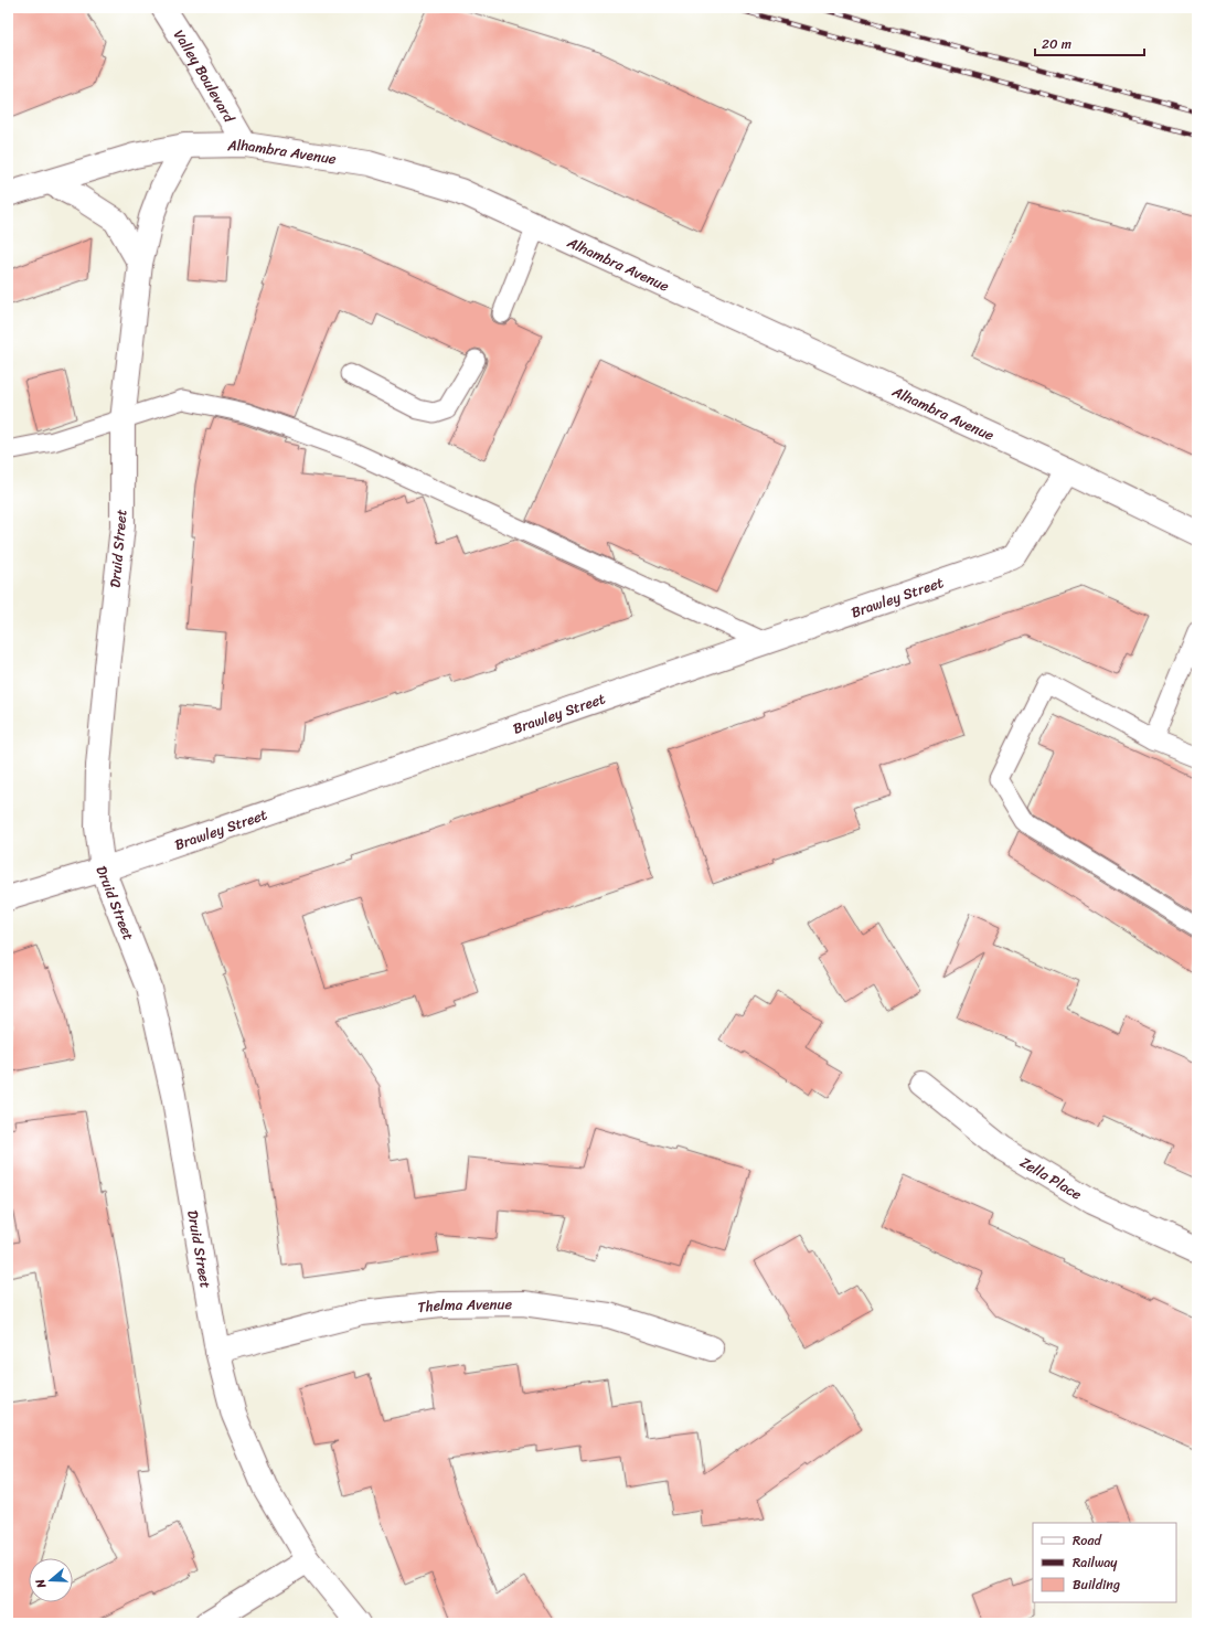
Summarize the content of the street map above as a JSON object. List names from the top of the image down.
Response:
{
  "streets": {
    "street": [
      "Valley Boulevard",
      "Alhambra Avenue",
      "Druid Street",
      "Brawley Street",
      "Zella Place",
      "Thelma Avenue"
    ]
  },
  "crossings": [
    ["Valley Boulevard", "Alhambra Avenue"],
    ["Alhambra Avenue", "Druid Street"],
    ["Alhambra Avenue", "Brawley Street"],
    ["Druid Street", "Brawley Street"],
    ["Druid Street", "Thelma Avenue"]
  ],
  "legend": ["Road", "Railway", "Building"],
  "scale_bar": "20 m",
  "north": "left"
}
